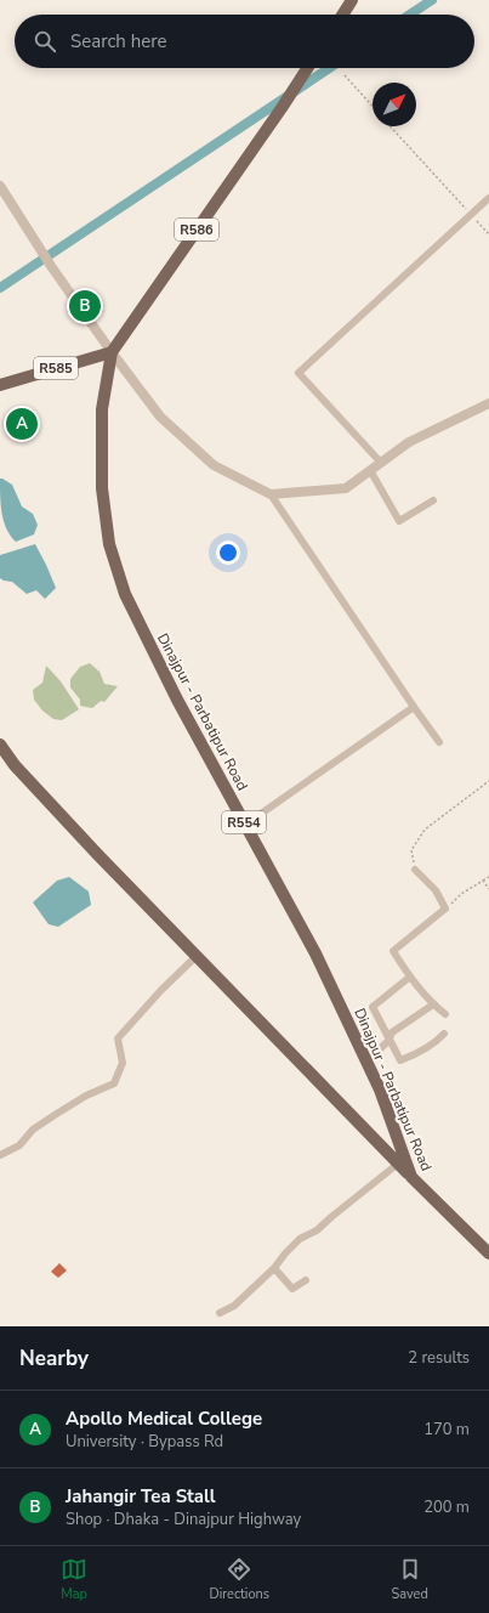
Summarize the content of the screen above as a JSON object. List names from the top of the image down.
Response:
{
  "streets": {
    "main road": [
      "R586",
      "R585",
      "Dinajpur - Parbatipur Road",
      "R554"
    ]
  },
  "crossings": [
    ["R586", "R585"],
    ["R586", "Dinajpur - Parbatipur Road"],
    ["R585", "Dinajpur - Parbatipur Road"],
    ["Dinajpur - Parbatipur Road", "R554"]
  ],
  "north": "top right",
  "page": {
    "search": "Search here",
    "pins": ["B", "A"],
    "heading": ["Nearby", "2 results"],
    "list": [
      {
        "mark": "A",
        "name": "Apollo Medical College",
        "note": "University · Bypass Rd",
        "value": "170 m"
      },
      {
        "mark": "B",
        "name": "Jahangir Tea Stall",
        "note": "Shop · Dhaka - Dinajpur Highway",
        "value": "200 m"
      }
    ],
    "nav": ["Map", "Directions", "Saved"]
  }
}
